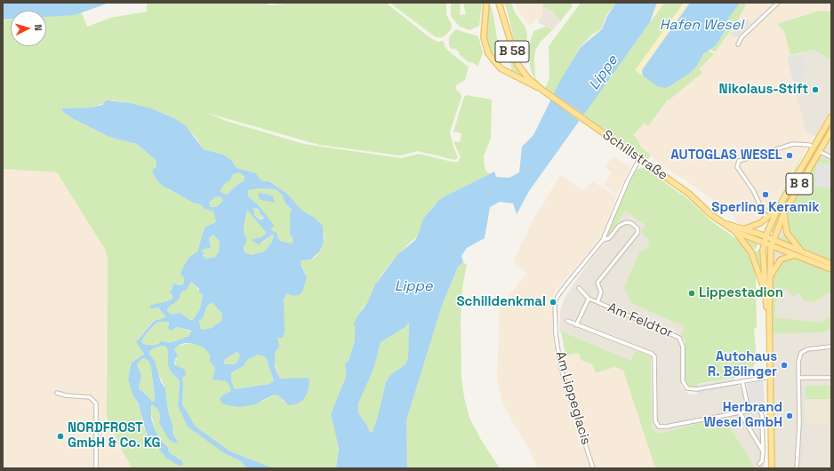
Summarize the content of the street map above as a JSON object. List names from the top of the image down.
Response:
{
  "streets": {
    "main road": ["B 58", "Schillstraße", "B 8"],
    "street": ["Am Feldtor", "Am Lippeglacis"]
  },
  "crossings": [
    ["B 58", "Schillstraße"],
    ["Schillstraße", "B 8"],
    ["Schillstraße", "Am Lippeglacis"],
    ["B 8", "Am Feldtor"],
    ["Am Feldtor", "Am Lippeglacis"]
  ],
  "water": ["Hafen Wesel", "Lippe"],
  "places": [
    "Nikolaus-Stift",
    "AUTOGLAS WESEL",
    "Sperling Keramik",
    "Lippestadion",
    "Schilldenkmal",
    "Autohaus R. Bölinger",
    "Herbrand Wesel GmbH",
    "NORDFROST GmbH & Co. KG"
  ],
  "north": "right"
}
